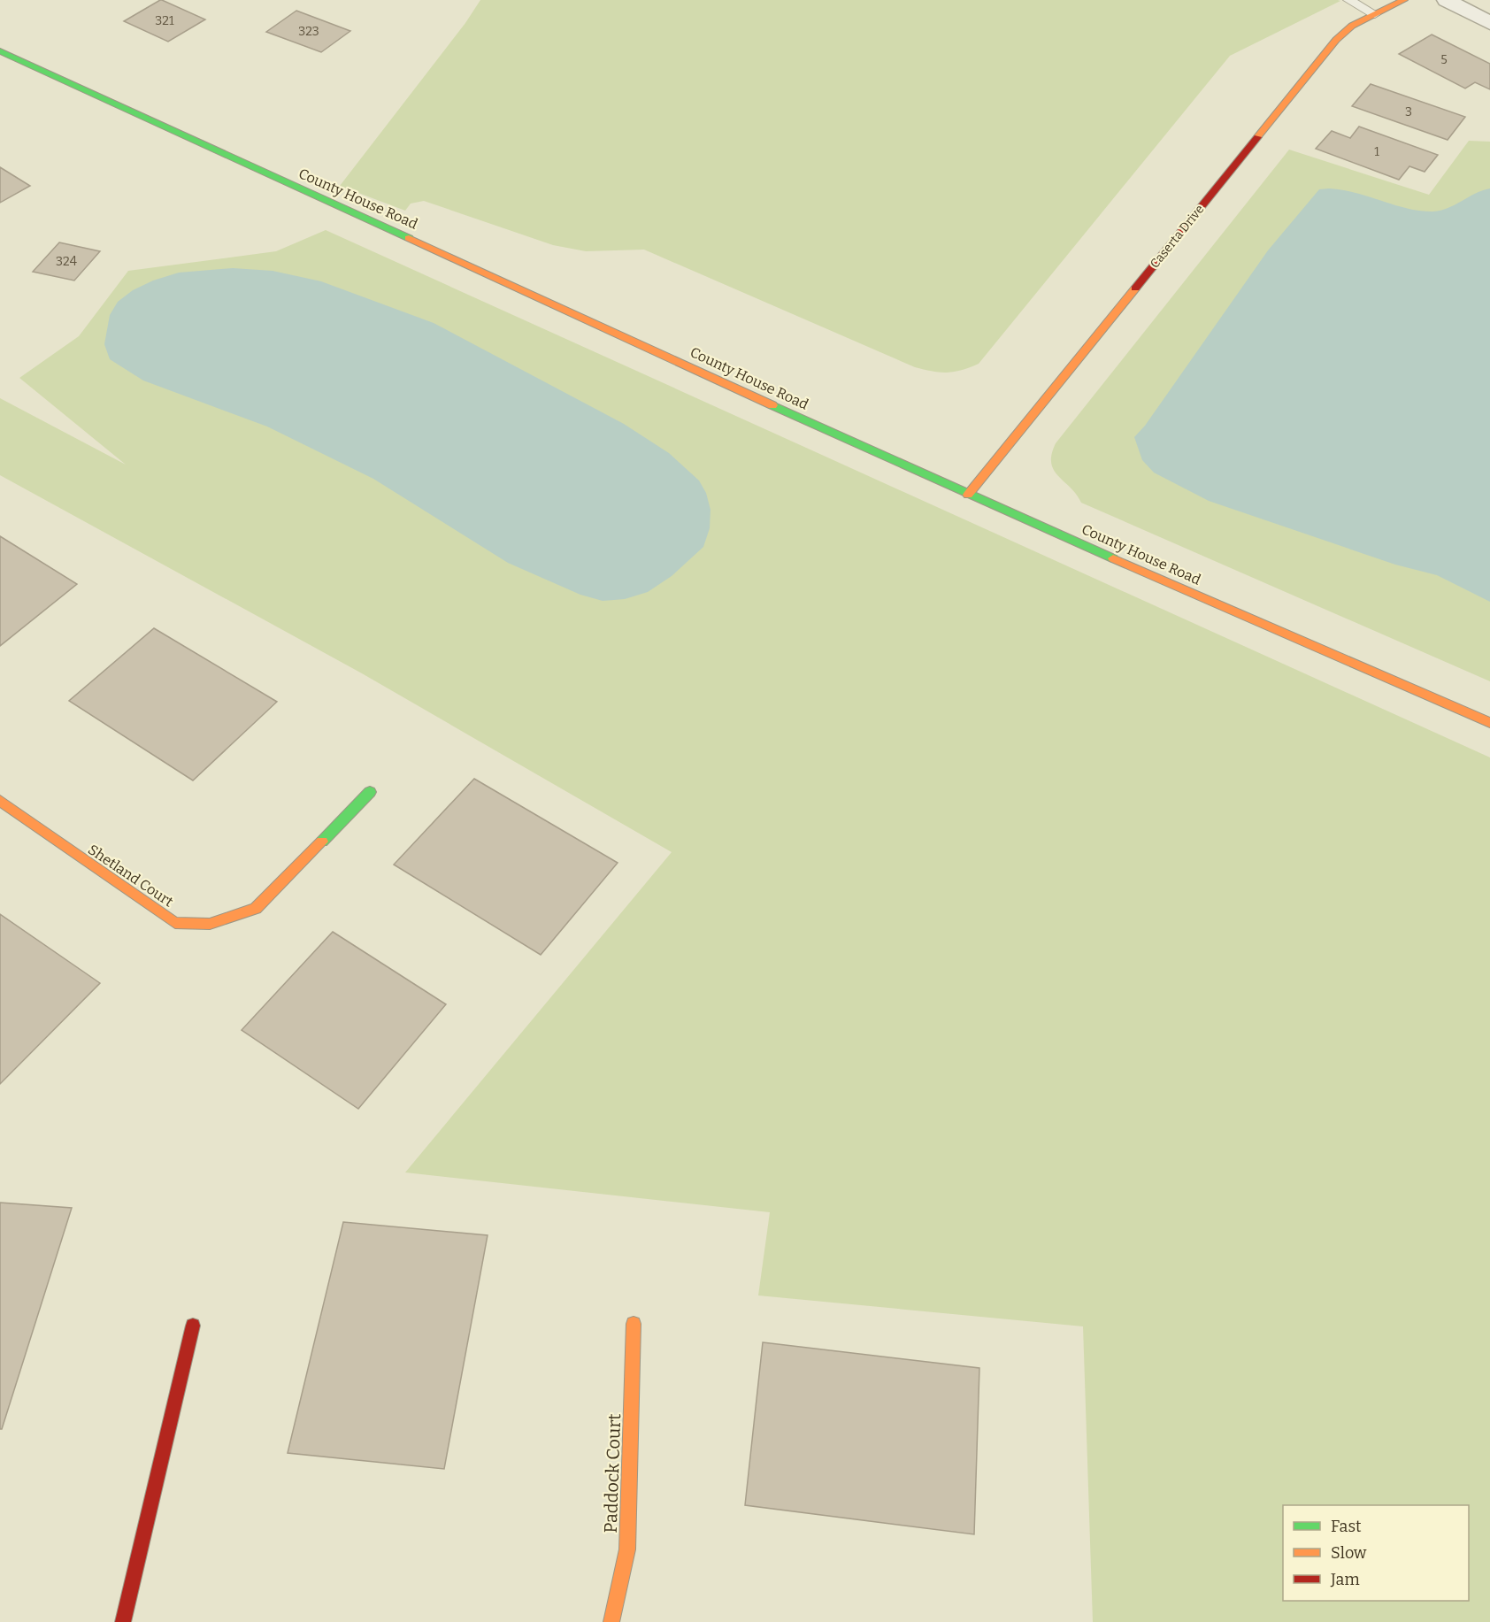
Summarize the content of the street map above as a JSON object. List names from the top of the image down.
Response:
{
  "streets": {
    "street": [
      "County House Road",
      "Caserta Drive",
      "Shetland Court",
      "Paddock Court"
    ]
  },
  "crossings": [
    ["County House Road", "Caserta Drive"]
  ],
  "house_numbers": [
    "321",
    "323",
    "5",
    "3",
    "1",
    "324"
  ],
  "legend": ["Fast", "Slow", "Jam"]
}
